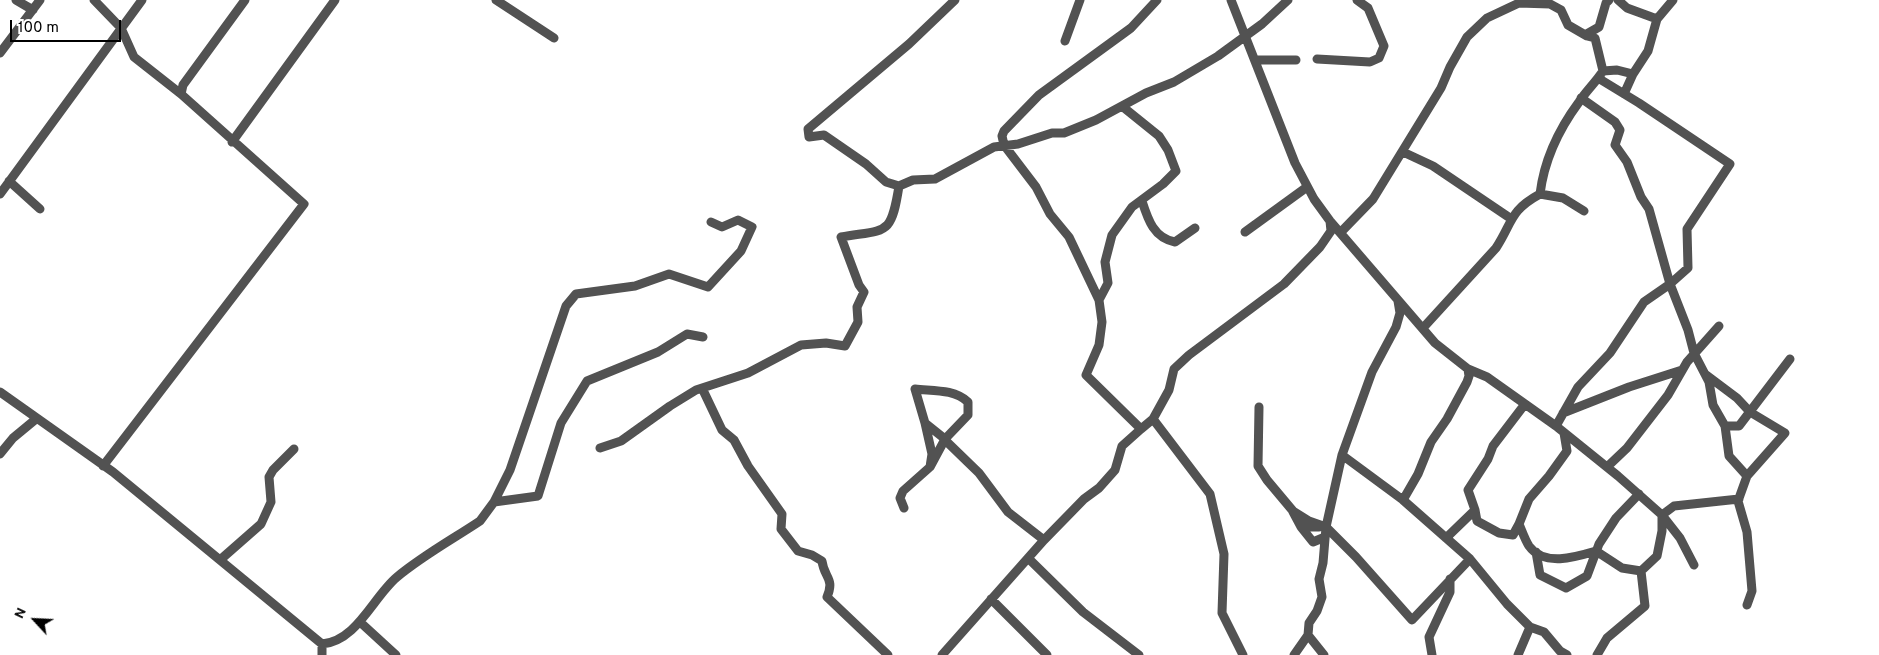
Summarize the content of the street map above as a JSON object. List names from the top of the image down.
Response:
{
  "scale_bar": "100 m",
  "north": "top left"
}
